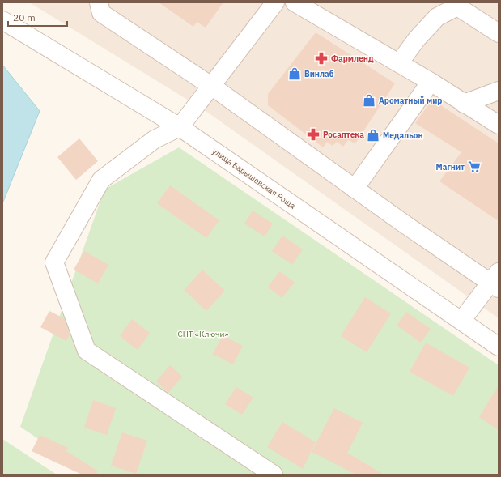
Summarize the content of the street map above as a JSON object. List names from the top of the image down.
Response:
{
  "streets": {
    "street": ["улица Барышевская Роща"]
  },
  "parks": ["СНТ «Ключи»"],
  "places": {
    "pharmacy": ["Фармленд", "Росаптека"],
    "shop": ["Винлаб", "Ароматный мир", "Медальон"],
    "supermarket": ["Магнит"]
  },
  "scale_bar": "20 m"
}
